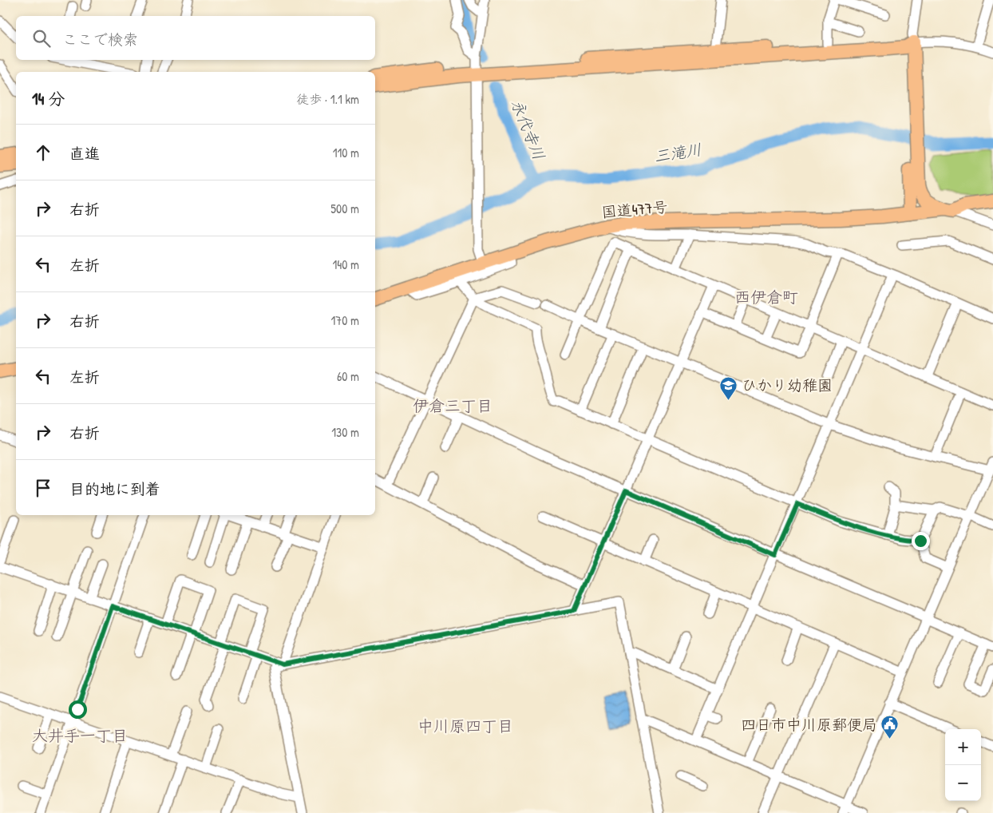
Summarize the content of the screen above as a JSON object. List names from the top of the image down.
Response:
{
  "streets": {
    "highway": ["国道477号"]
  },
  "districts": [
    "西伊倉町",
    "伊倉三丁目",
    "中川原四丁目",
    "大井手一丁目"
  ],
  "water": ["永代寺川", "三滝川"],
  "places": {
    "school or university": ["ひかり幼稚園"],
    "public building": ["四日市中川原郵便局"]
  },
  "page": {
    "search": "ここで検索",
    "heading": ["14 分", "徒歩 · 1.1 km"],
    "list": [
      ["直進", "110 m"],
      ["右折", "500 m"],
      ["左折", "140 m"],
      ["右折", "170 m"],
      ["左折", "60 m"],
      ["右折", "130 m"],
      "目的地に到着"
    ],
    "map_buttons": ["+", "−"]
  }
}
